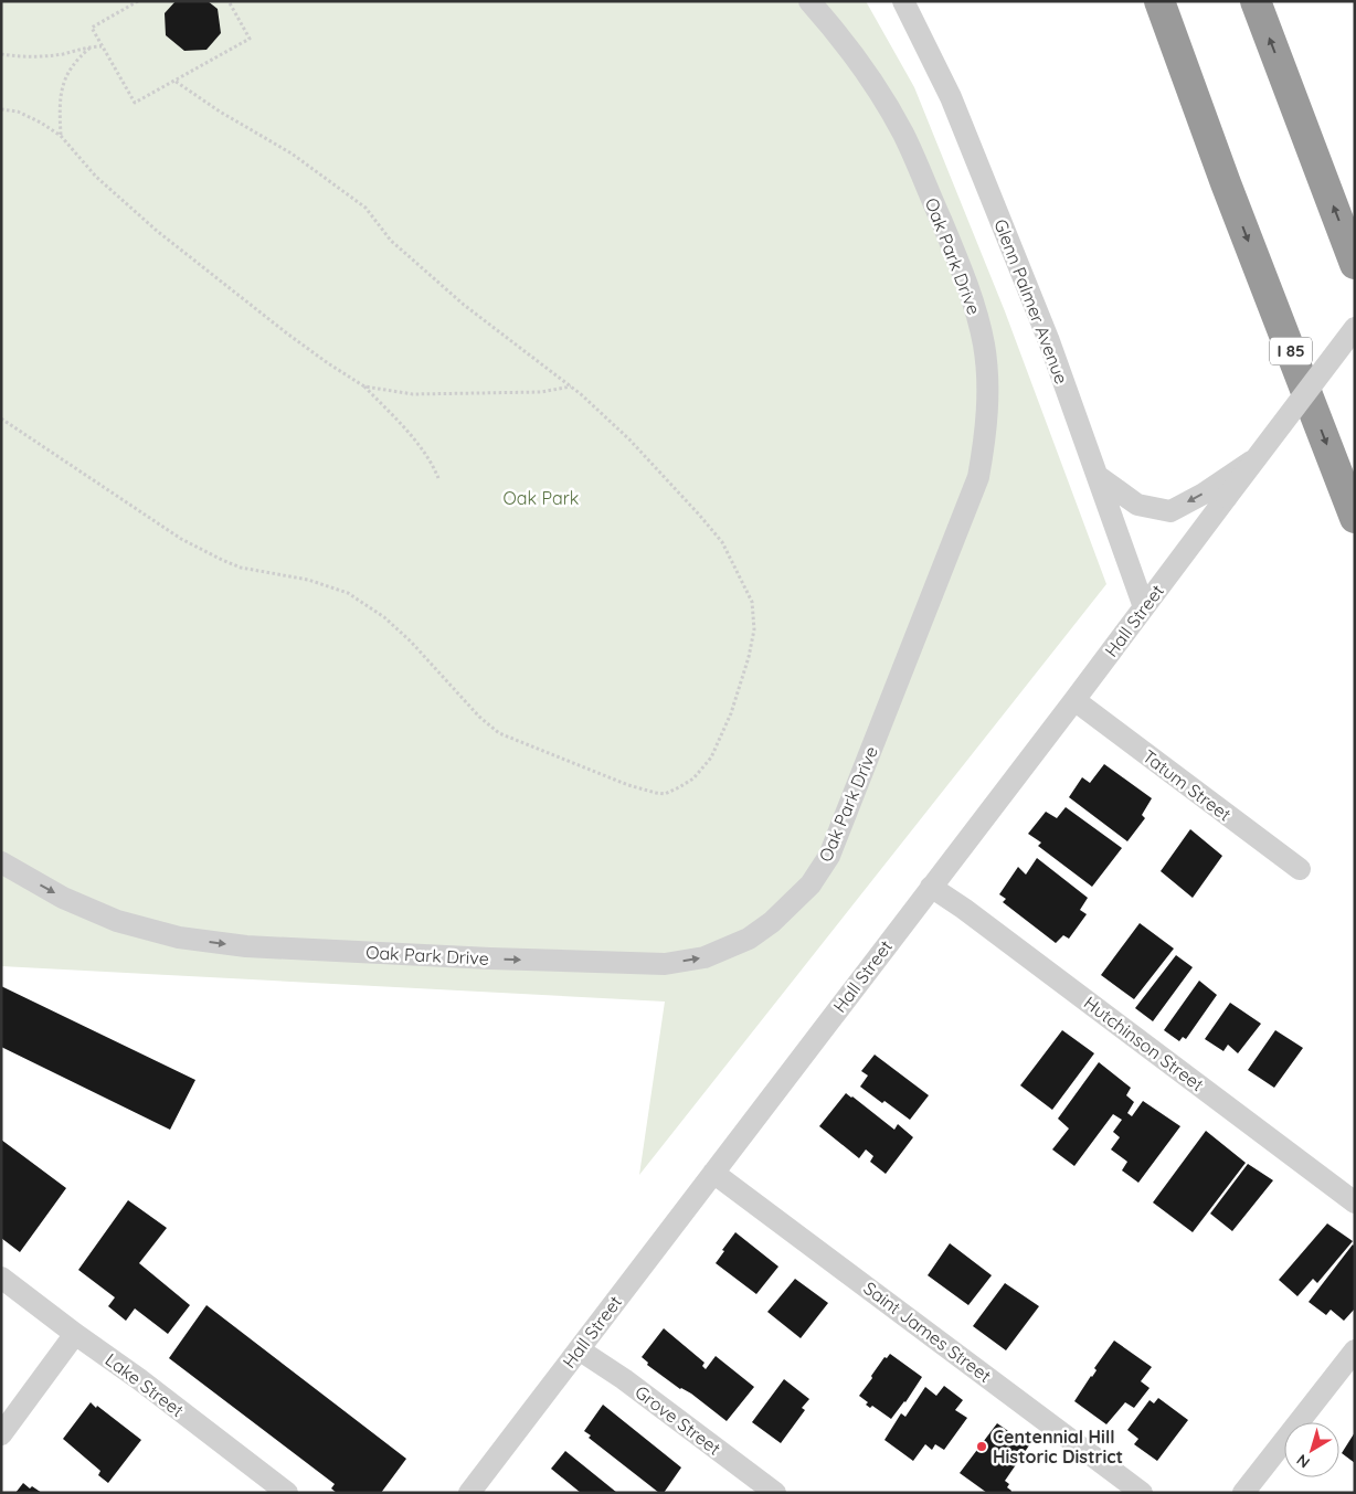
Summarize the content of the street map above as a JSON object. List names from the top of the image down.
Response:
{
  "streets": {
    "highway": ["I 85"],
    "street": [
      "Oak Park Drive",
      "Glenn Palmer Avenue",
      "Hall Street",
      "Tatum Street",
      "Hutchinson Street",
      "Saint James Street",
      "Lake Street",
      "Grove Street"
    ]
  },
  "crossings": [
    ["Glenn Palmer Avenue", "Hall Street"],
    ["Hall Street", "Tatum Street"],
    ["Hall Street", "Hutchinson Street"],
    ["Hall Street", "Saint James Street"],
    ["Hall Street", "Grove Street"]
  ],
  "parks": ["Oak Park"],
  "places": ["Centennial Hill Historic District"],
  "north": "bottom left"
}
